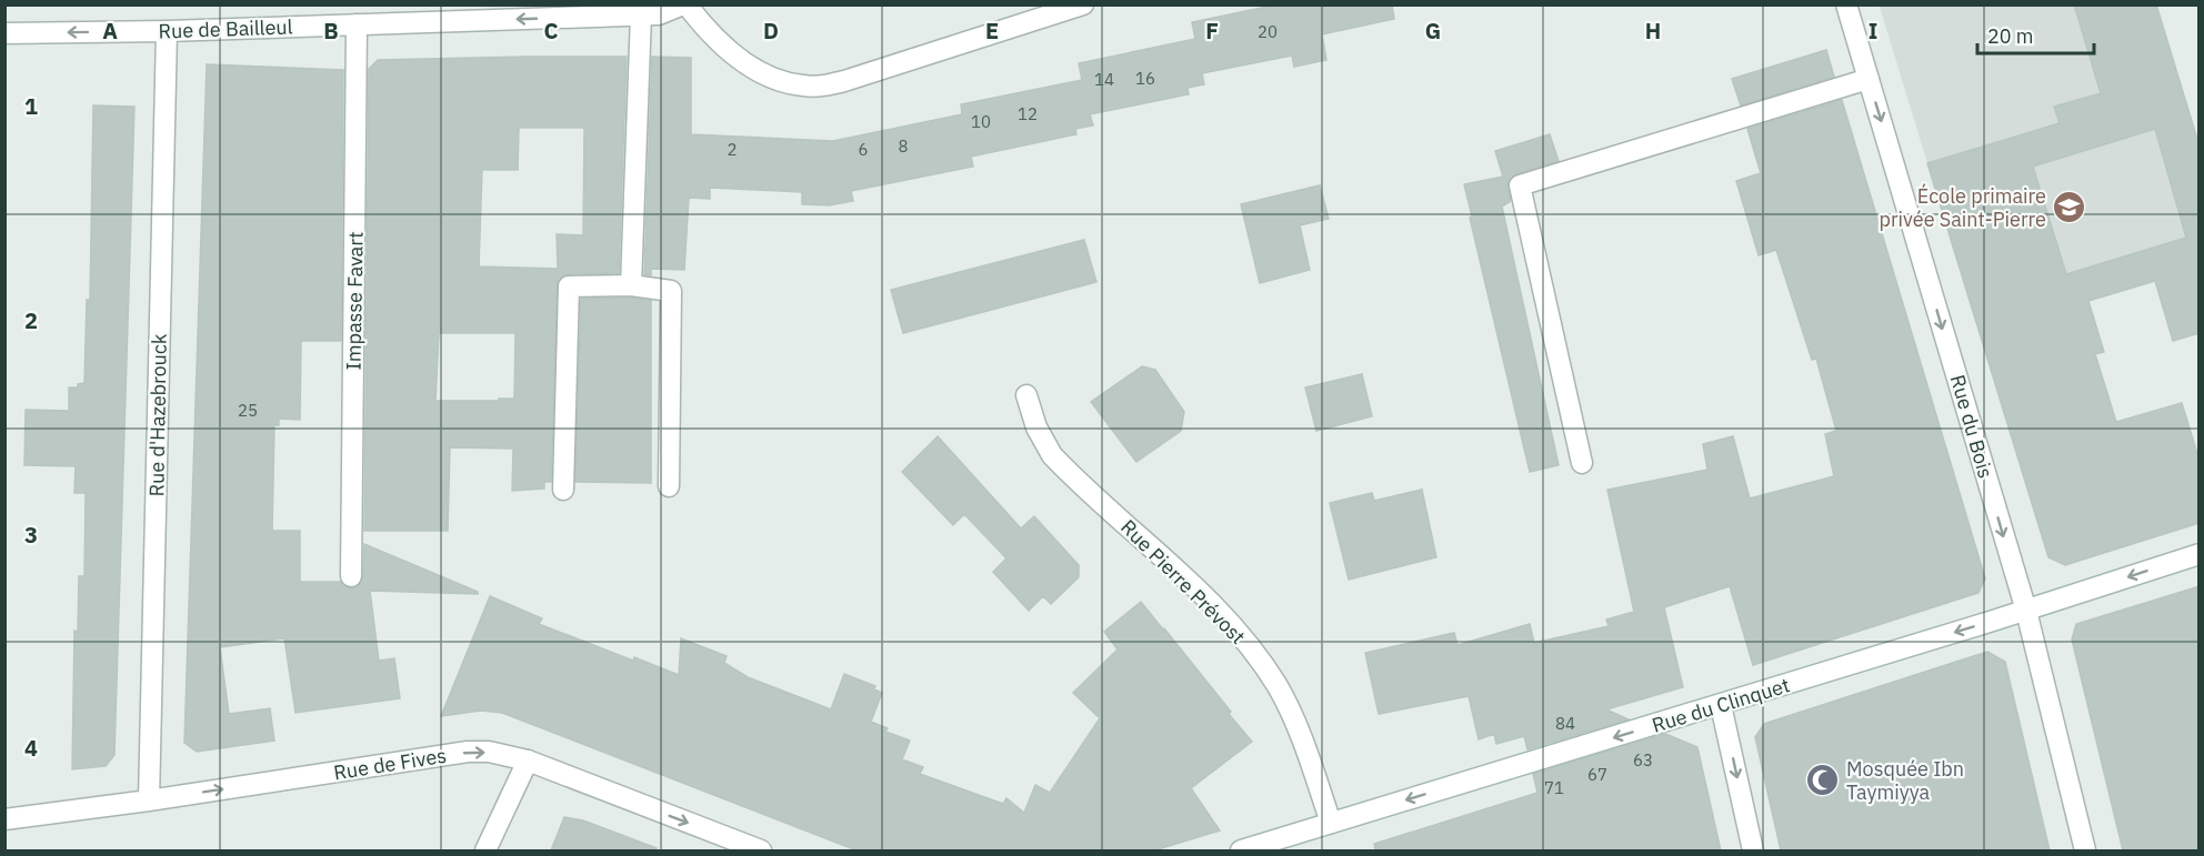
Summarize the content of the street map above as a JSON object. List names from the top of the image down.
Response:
{
  "streets": {
    "street": [
      "Rue de Bailleul",
      "Impasse Favart",
      "Rue d'Hazebrouck",
      "Rue du Bois",
      "Rue Pierre Prévost",
      "Rue du Clinquet",
      "Rue de Fives"
    ]
  },
  "crossings": [
    ["Rue de Bailleul", "Impasse Favart"],
    ["Rue de Bailleul", "Rue d'Hazebrouck"],
    ["Rue d'Hazebrouck", "Rue de Fives"],
    ["Rue du Bois", "Rue du Clinquet"],
    ["Rue Pierre Prévost", "Rue du Clinquet"]
  ],
  "one_way": [
    "Rue de Bailleul",
    "Rue du Bois",
    "Rue du Clinquet",
    "Rue de Fives"
  ],
  "places": {
    "school or university": ["École primaire privée Saint-Pierre"],
    "mosque": ["Mosquée Ibn Taymiyya"]
  },
  "house_numbers": [
    "20",
    "16",
    "14",
    "12",
    "10",
    "8",
    "2",
    "6",
    "25",
    "84",
    "63",
    "67",
    "71"
  ],
  "scale_bar": "20 m",
  "grid": {
    "columns": [
      "A",
      "B",
      "C",
      "D",
      "E",
      "F",
      "G",
      "H",
      "I"
    ],
    "rows": [
      "1",
      "2",
      "3",
      "4"
    ]
  }
}
